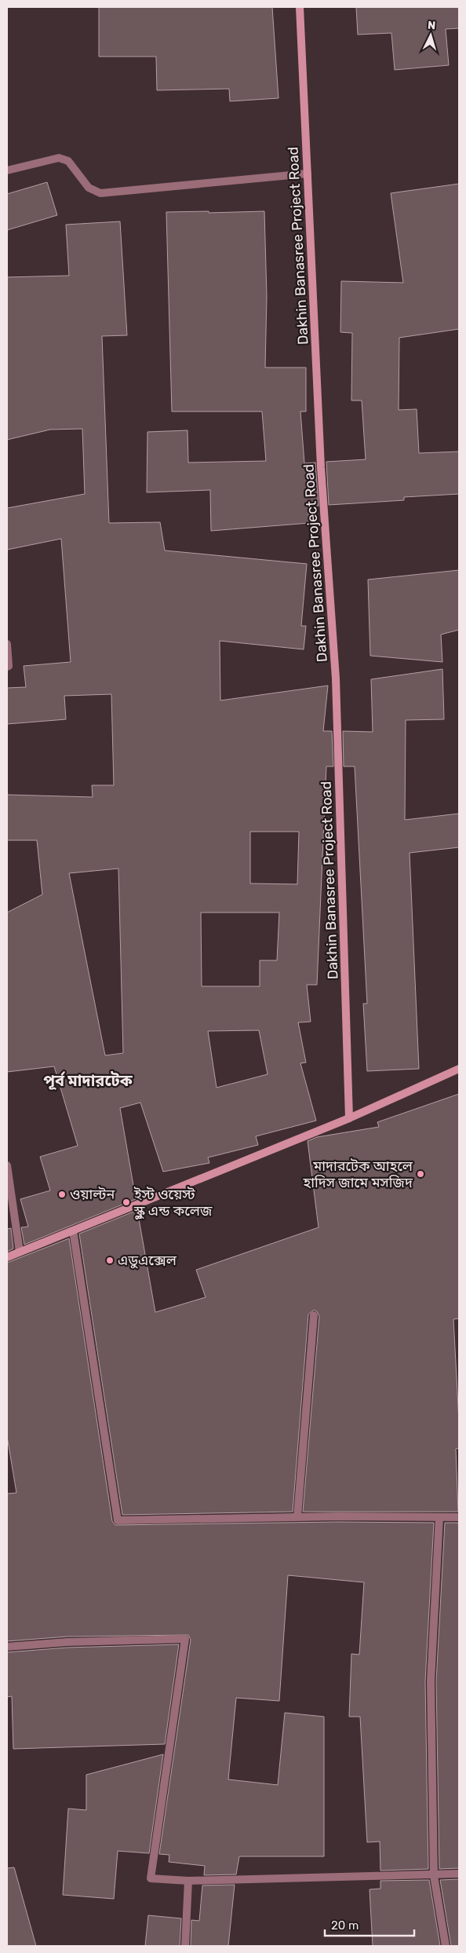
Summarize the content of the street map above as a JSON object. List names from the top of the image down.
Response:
{
  "streets": {
    "street": ["Dakhin Banasree Project Road"]
  },
  "districts": ["পূর্ব মাদারটেক"],
  "places": [
    "মাদারটেক আহলে হাদিস জামে মসজিদ",
    "ওয়াল্টন",
    "ইস্ট ওয়েস্ট স্কুল এন্ড কলেজ",
    "এডুএক্সেল"
  ],
  "scale_bar": "20 m",
  "north": "top"
}
